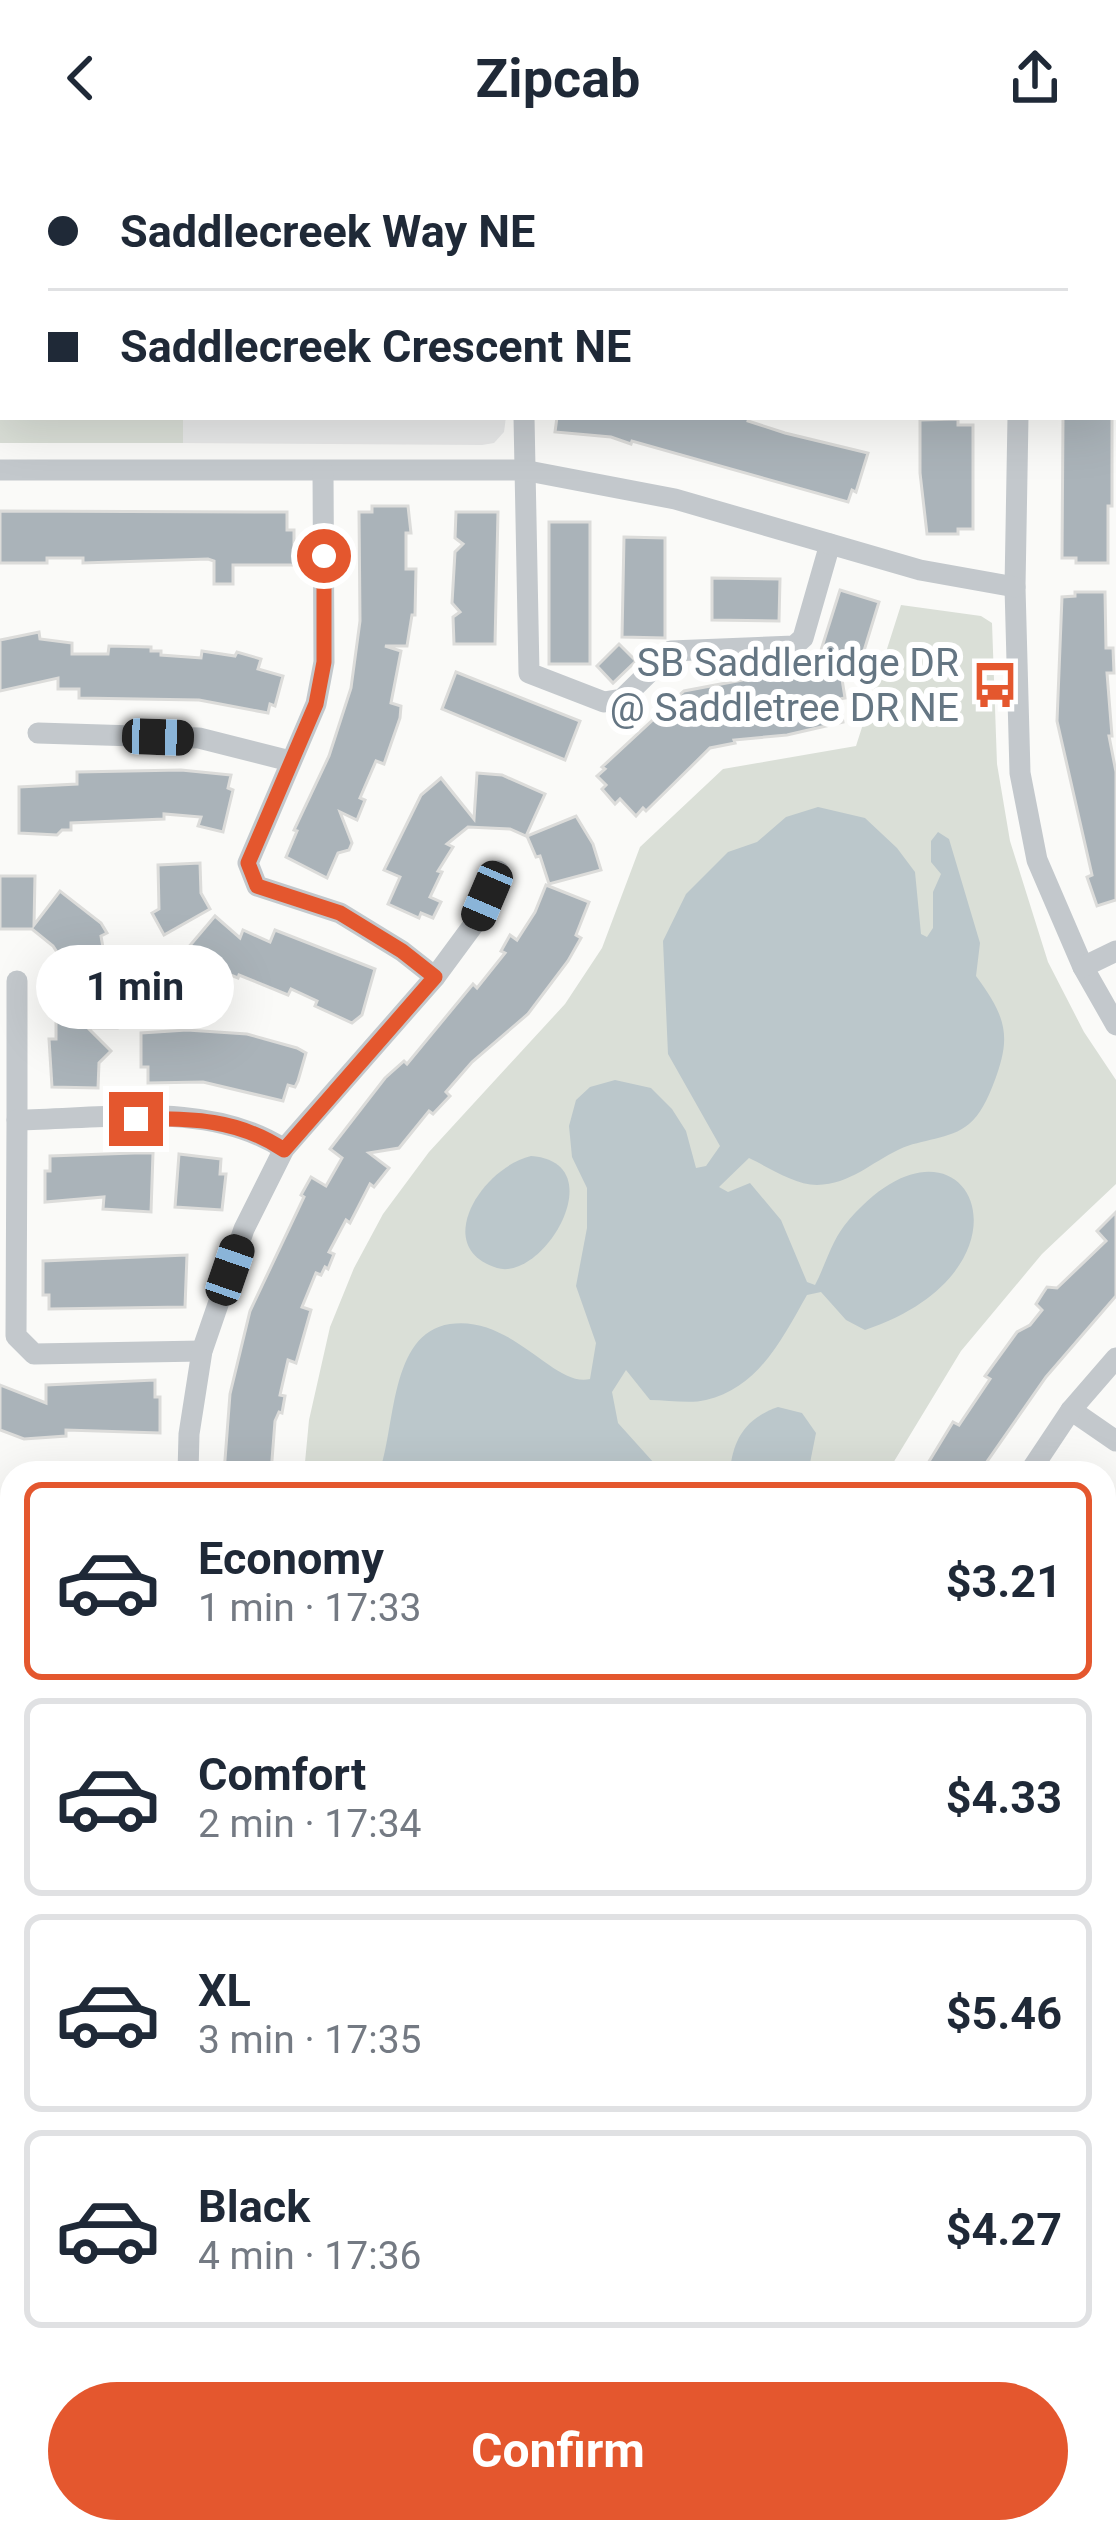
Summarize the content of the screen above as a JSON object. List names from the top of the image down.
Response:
{
  "places": {
    "bus stop": ["SB Saddleridge DR @ Saddletree DR NE"]
  },
  "page": {
    "header": "Zipcab",
    "banner": ["Saddlecreek Way NE", "Saddlecreek Crescent NE"],
    "bubble": "1 min",
    "list": [
      {
        "name": "Economy",
        "note": "1 min · 17:33",
        "value": "$3.21"
      },
      {
        "name": "Comfort",
        "note": "2 min · 17:34",
        "value": "$4.33"
      },
      {
        "name": "XL",
        "note": "3 min · 17:35",
        "value": "$5.46"
      },
      {
        "name": "Black",
        "note": "4 min · 17:36",
        "value": "$4.27"
      }
    ],
    "buttons": "Confirm"
  }
}
